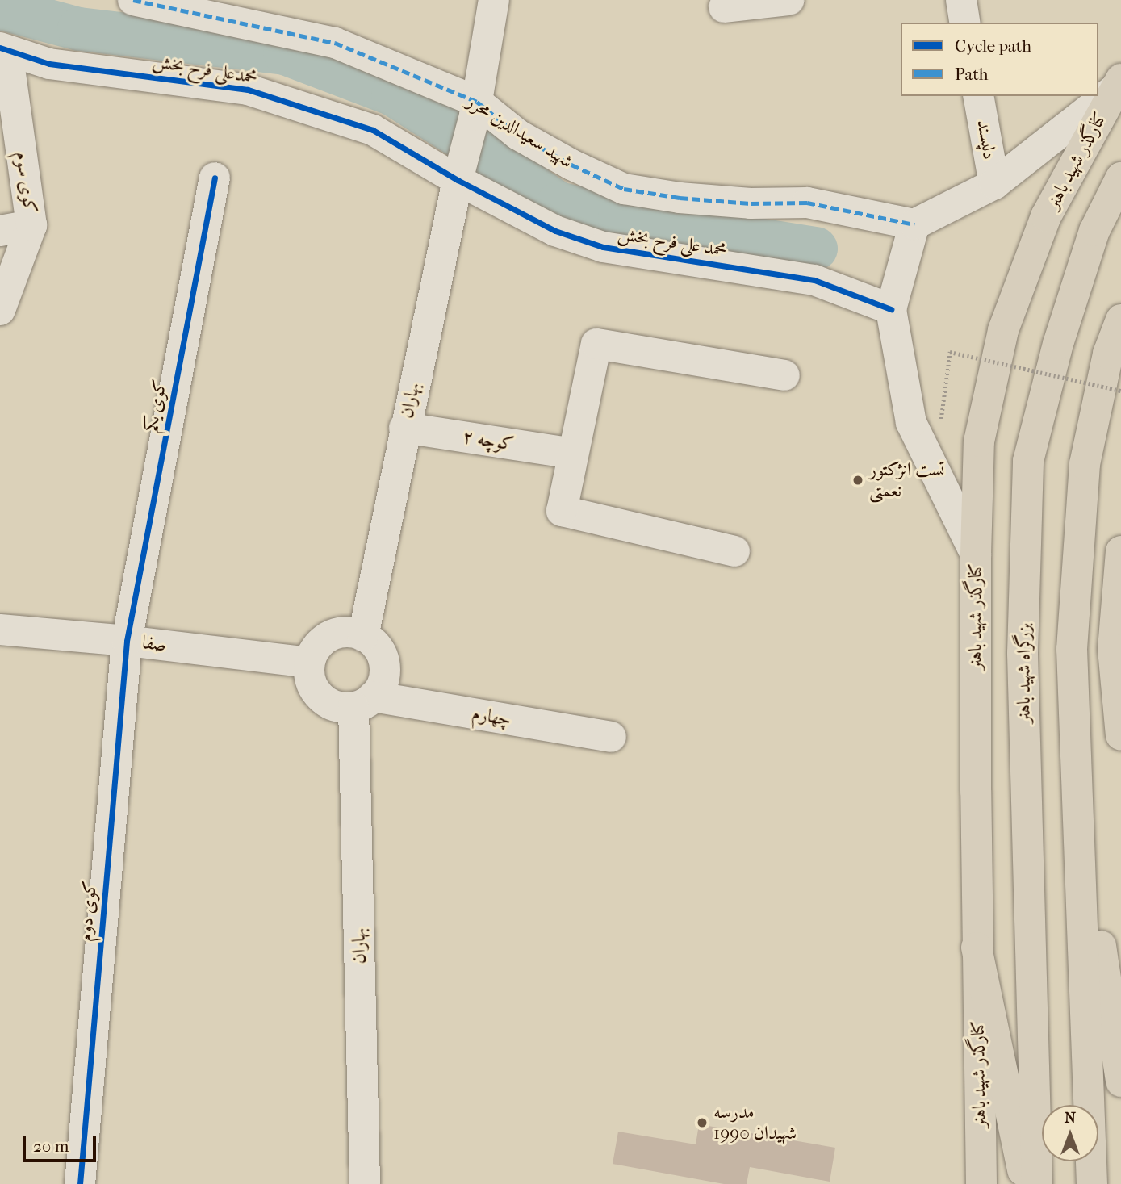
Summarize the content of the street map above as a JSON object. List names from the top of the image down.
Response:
{
  "streets": {
    "main road": ["کنارگذر شهید باهنر", "بزرگراه شهید باهنر"],
    "street": [
      "محمدعلی فرح بخش",
      "شهید سعیدالدین محرر",
      "دلپسند",
      "کوی سوم",
      "محمد علی فرح بخش",
      "بهاران",
      "کوی یکم",
      "کوچه ۲",
      "صفا",
      "چهارم",
      "کوی دوم"
    ]
  },
  "crossings": [
    ["محمدعلی فرح بخش", "کوی سوم"],
    ["محمدعلی فرح بخش", "محمد علی فرح بخش"],
    ["محمدعلی فرح بخش", "بهاران"],
    ["شهید سعیدالدین محرر", "بهاران"],
    ["محمد علی فرح بخش", "بهاران"],
    ["بهاران", "کوچه ۲"],
    ["بهاران", "صفا"],
    ["بهاران", "چهارم"],
    ["کوی یکم", "صفا"],
    ["کوی یکم", "کوی دوم"],
    ["صفا", "چهارم"],
    ["صفا", "کوی دوم"]
  ],
  "places": ["تست انژکتور نعمتی", "مدرسه شهیدان 1990"],
  "legend": ["Cycle path", "Path"],
  "scale_bar": "20 m",
  "north": "top"
}
